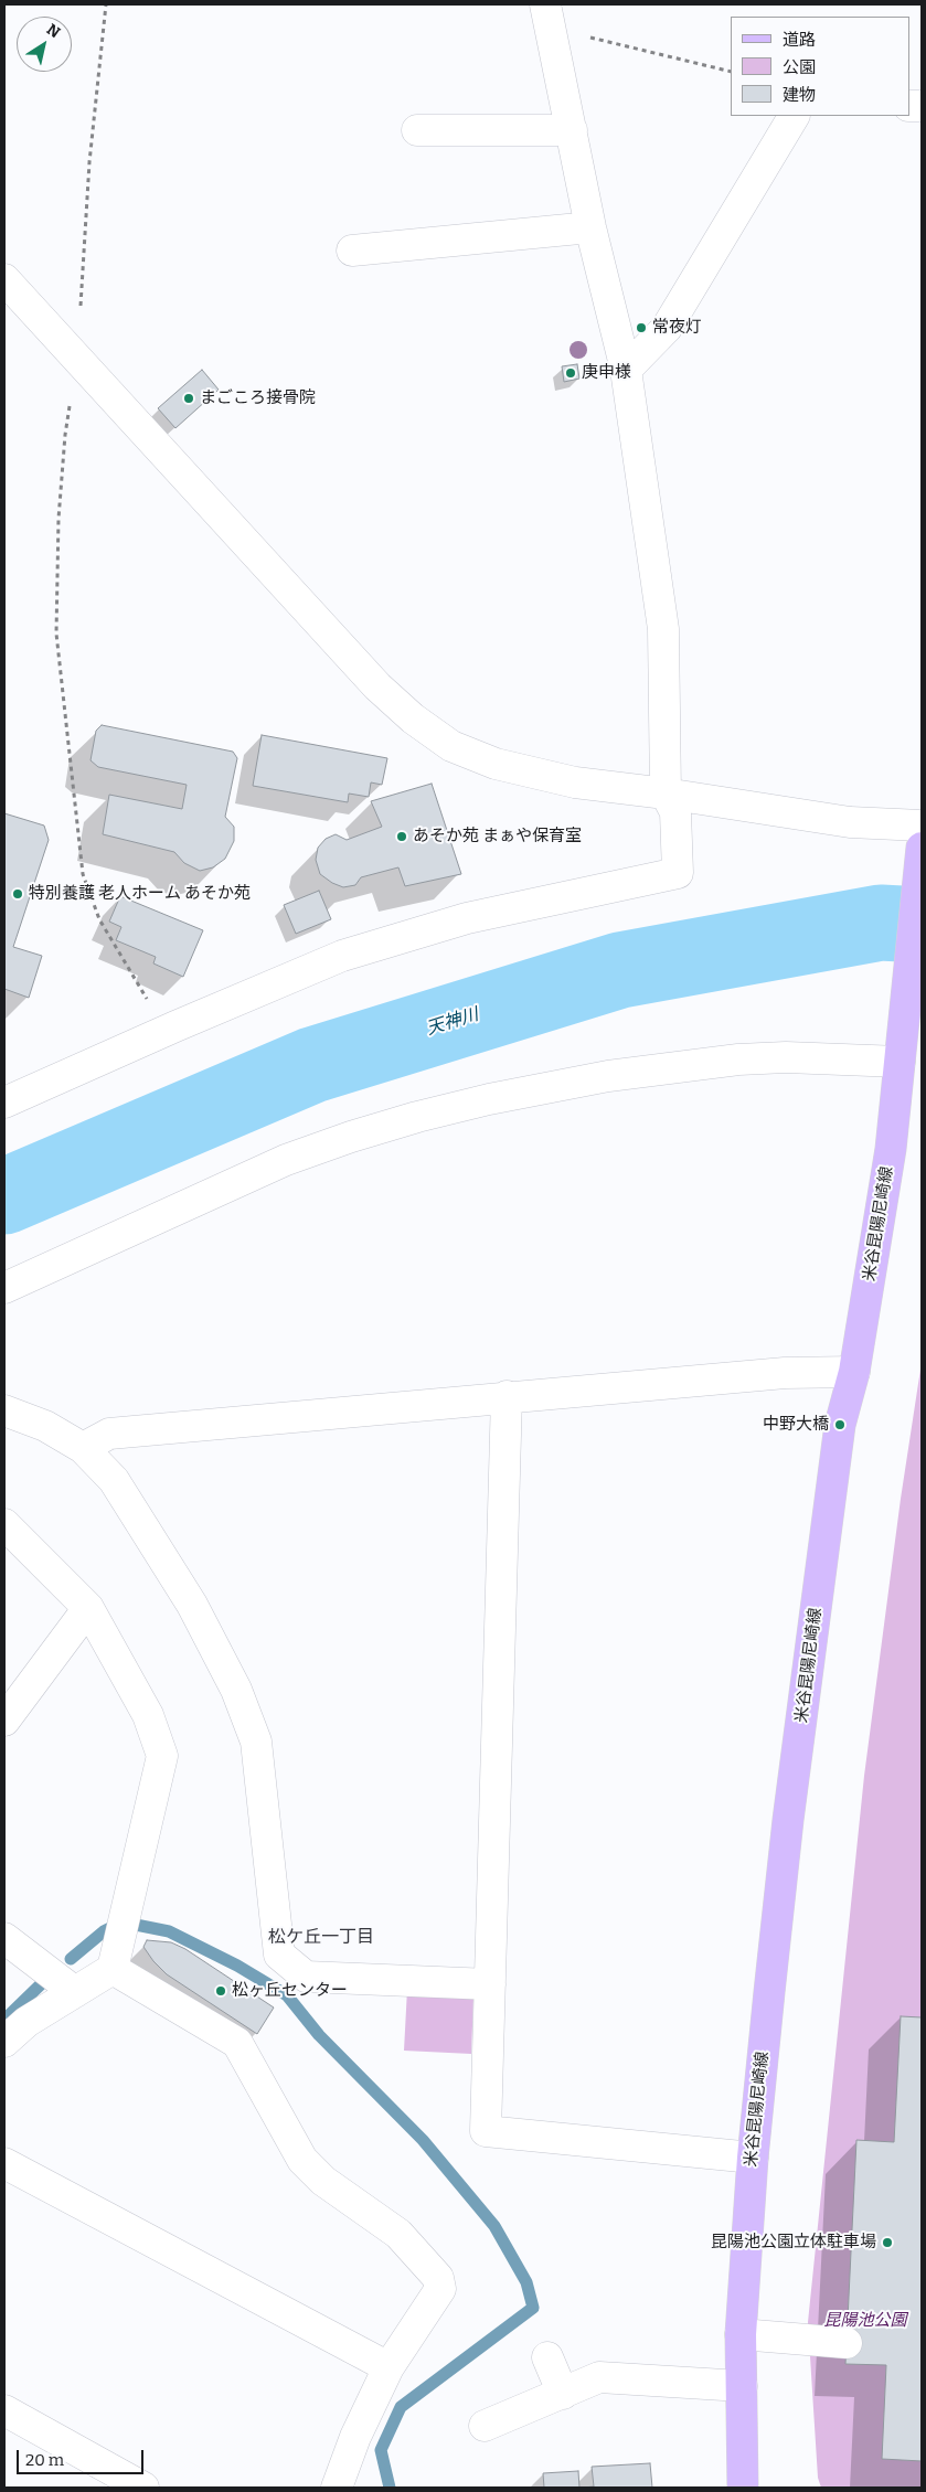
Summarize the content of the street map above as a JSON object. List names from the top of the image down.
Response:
{
  "streets": {
    "main road": ["米谷昆陽尼崎線"]
  },
  "districts": ["松ケ丘一丁目"],
  "water": ["天神川"],
  "parks": ["昆陽池公園"],
  "places": [
    "常夜灯",
    "庚申様",
    "まごころ接骨院",
    "あそか苑 まぁや保育室",
    "特別養護 老人ホーム あそか苑",
    "中野大橋",
    "松ヶ丘センター",
    "昆陽池公園立体駐車場"
  ],
  "legend": ["道路", "公園", "建物"],
  "scale_bar": "20 m",
  "north": "top right"
}
